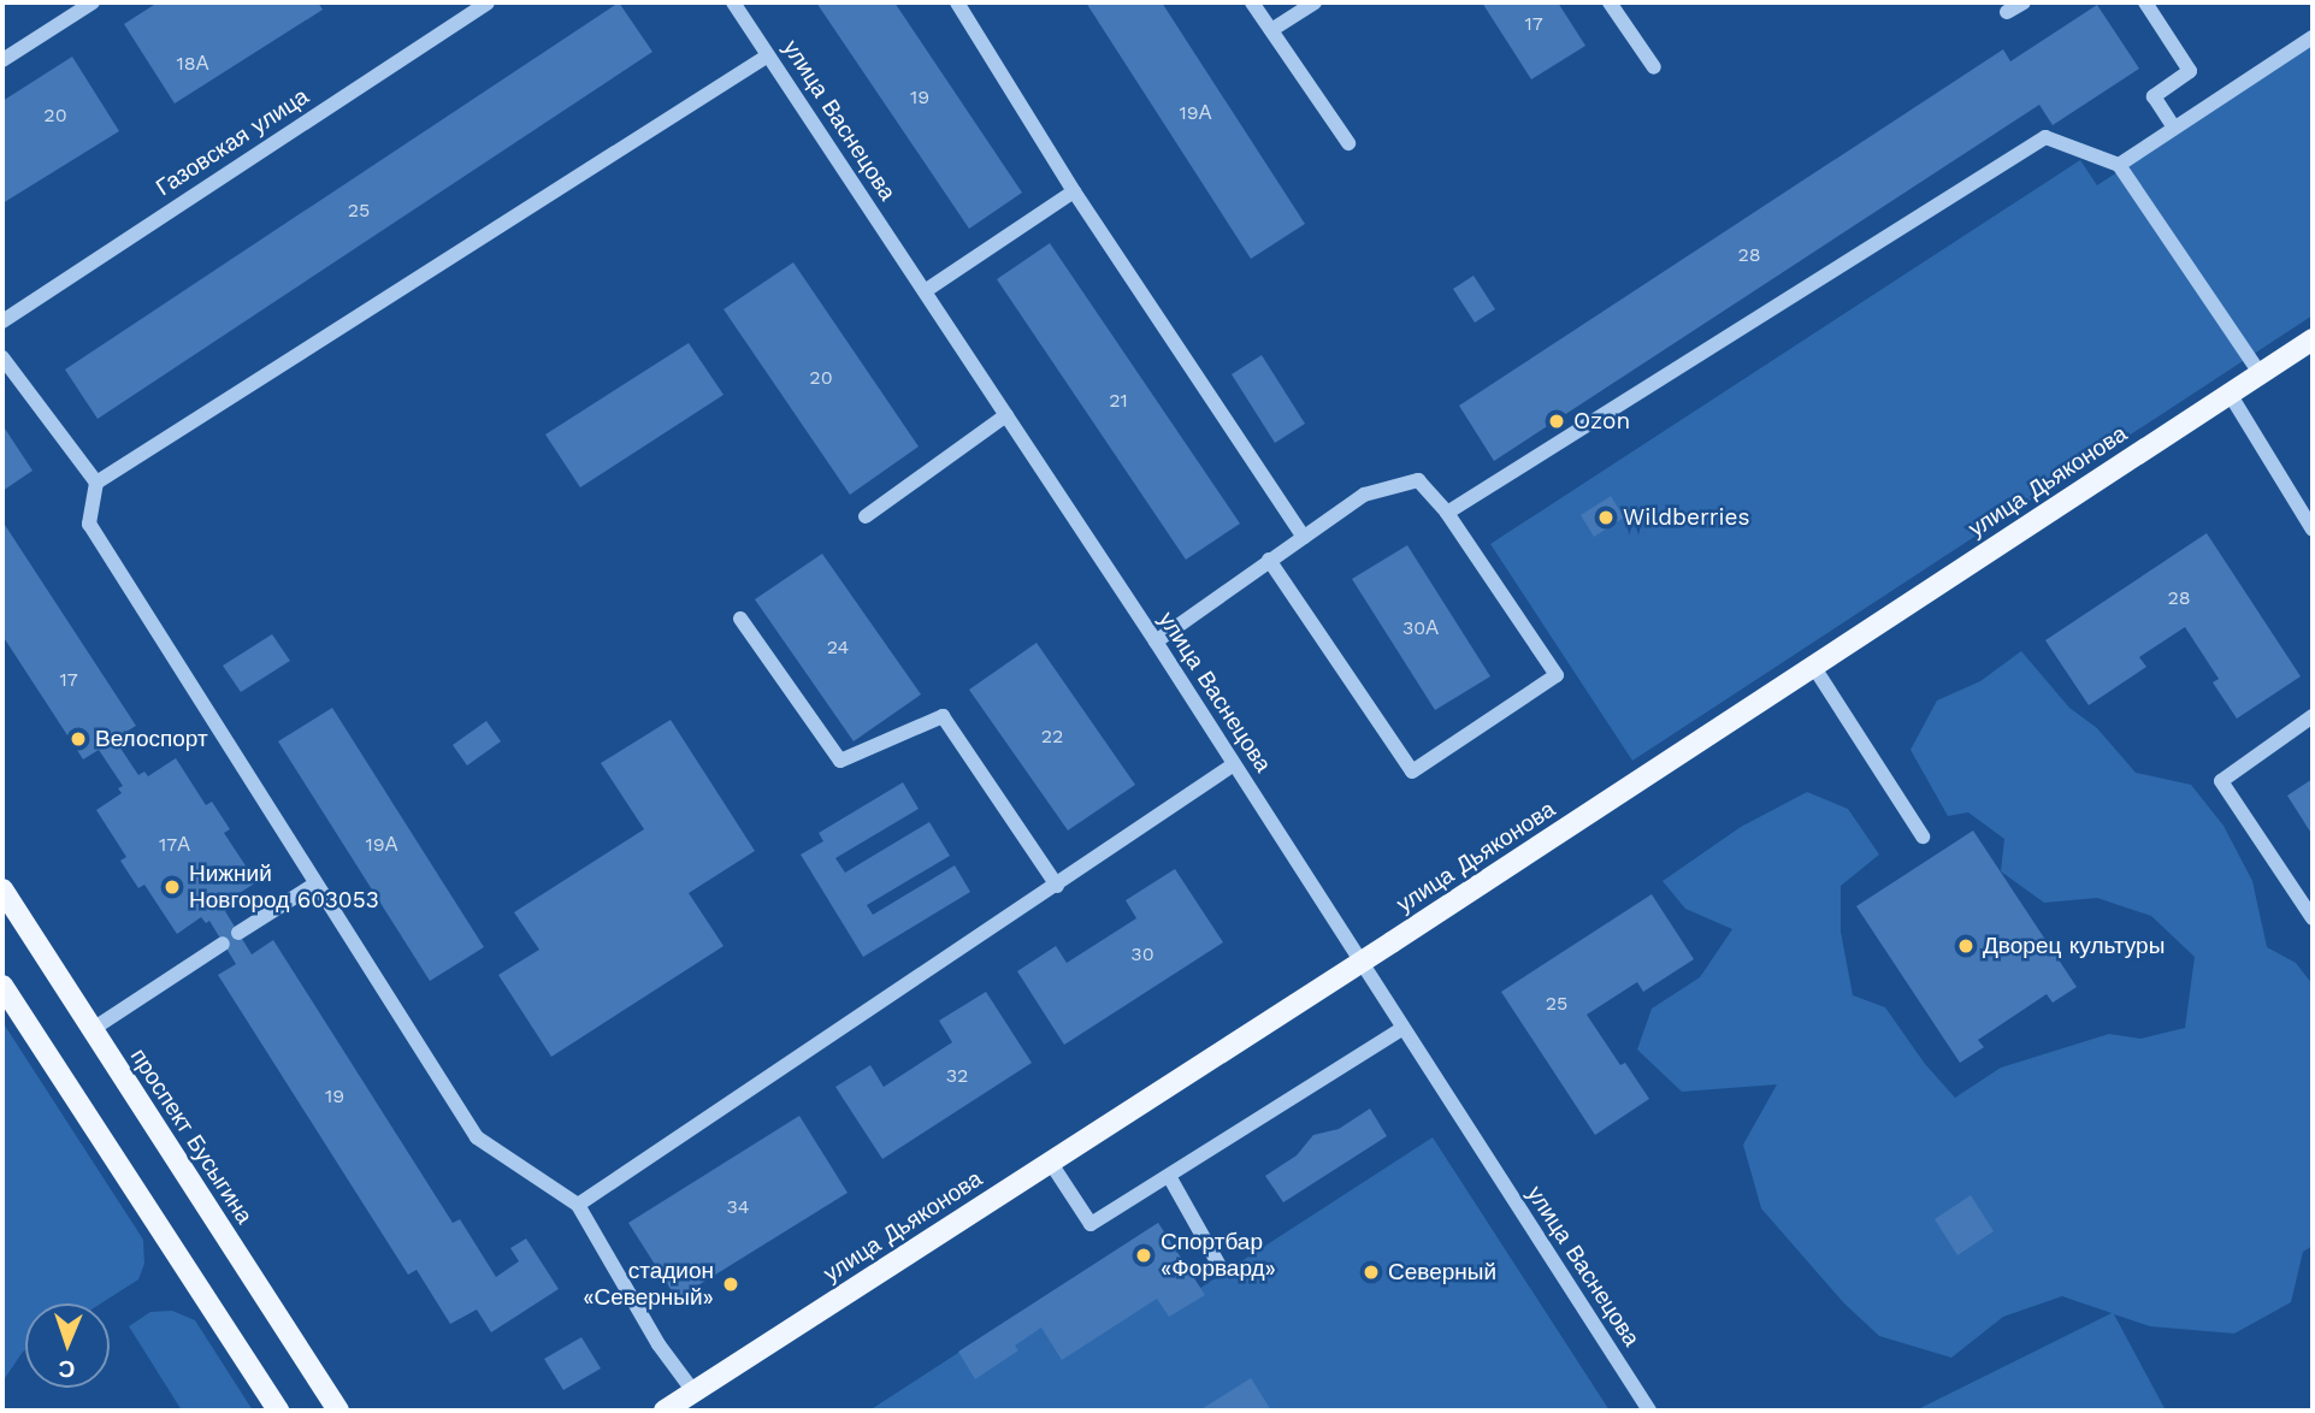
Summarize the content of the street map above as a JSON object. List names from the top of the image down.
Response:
{
  "streets": {
    "main road": ["улица Дьяконова", "проспект Бусыгина"],
    "street": ["улица Васнецова", "Газовская улица"]
  },
  "crossings": [
    ["улица Васнецова", "улица Дьяконова"]
  ],
  "places": [
    "Ozon",
    "Wildberries",
    "Велоспорт",
    "Нижний Новгород 603053",
    "Дворец культуры",
    "Спортбар «Форвард»",
    "Северный",
    "стадион «Северный»"
  ],
  "house_numbers": [
    "17",
    "18А",
    "19",
    "19А",
    "20",
    "25",
    "28",
    "20",
    "21",
    "28",
    "30А",
    "24",
    "17",
    "22",
    "17А",
    "19А",
    "30",
    "25",
    "32",
    "19",
    "34"
  ],
  "north": "bottom"
}
